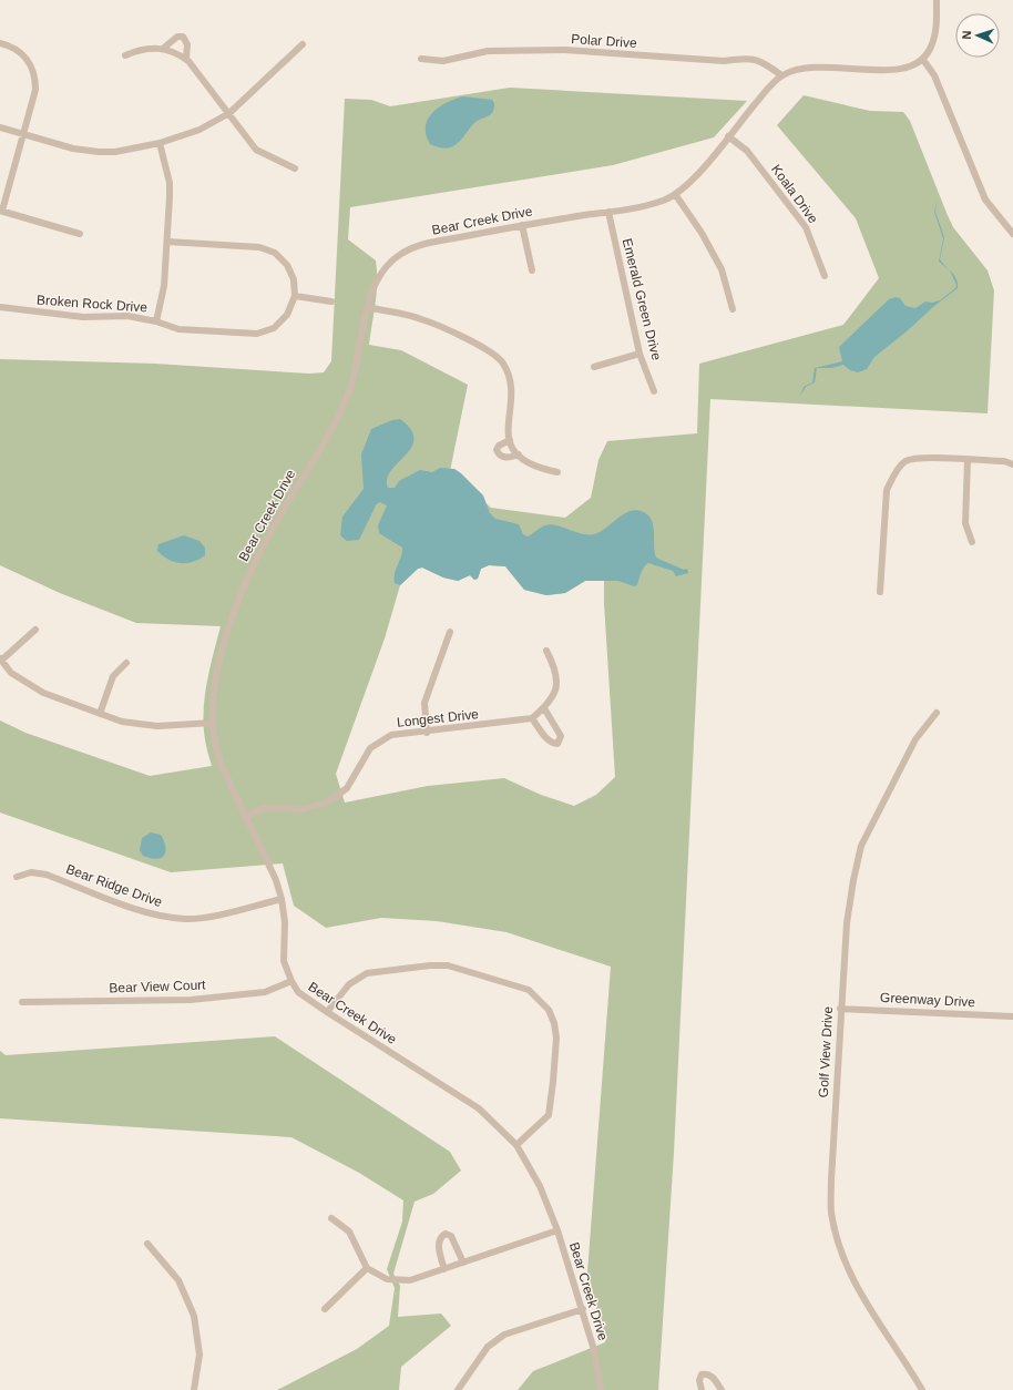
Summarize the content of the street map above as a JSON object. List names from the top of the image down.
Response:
{
  "streets": {
    "street": [
      "Polar Drive",
      "Koala Drive",
      "Bear Creek Drive",
      "Emerald Green Drive",
      "Broken Rock Drive",
      "Longest Drive",
      "Bear Ridge Drive",
      "Bear View Court",
      "Greenway Drive",
      "Golf View Drive"
    ]
  },
  "crossings": [
    ["Polar Drive", "Bear Creek Drive"],
    ["Koala Drive", "Bear Creek Drive"],
    ["Bear Creek Drive", "Emerald Green Drive"],
    ["Bear Creek Drive", "Longest Drive"],
    ["Bear Creek Drive", "Bear Ridge Drive"],
    ["Bear Creek Drive", "Bear View Court"],
    ["Greenway Drive", "Golf View Drive"]
  ],
  "north": "left"
}
